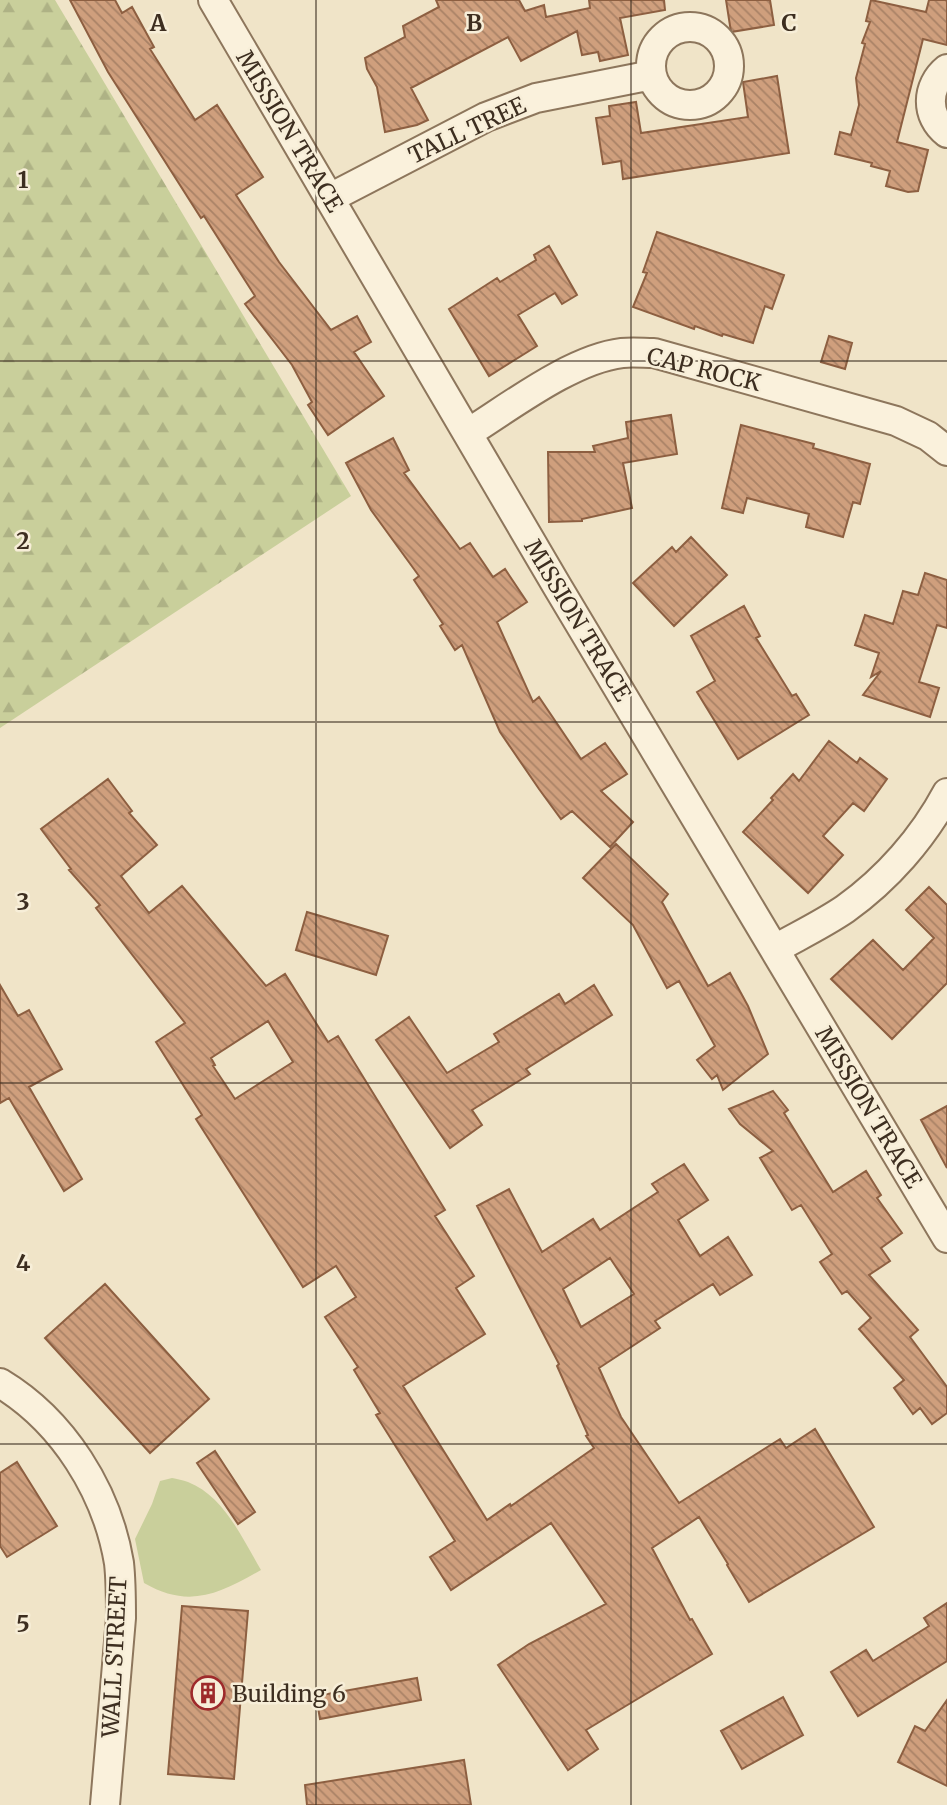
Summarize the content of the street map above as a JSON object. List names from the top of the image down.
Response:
{
  "streets": {
    "street": [
      "TALL TREE",
      "MISSION TRACE",
      "CAP ROCK",
      "WALL STREET"
    ]
  },
  "crossings": [
    ["TALL TREE", "MISSION TRACE"],
    ["MISSION TRACE", "CAP ROCK"]
  ],
  "places": {
    "building": ["Building 6"]
  },
  "grid": {
    "columns": ["A", "B", "C"],
    "rows": [
      "1",
      "2",
      "3",
      "4",
      "5"
    ]
  }
}
